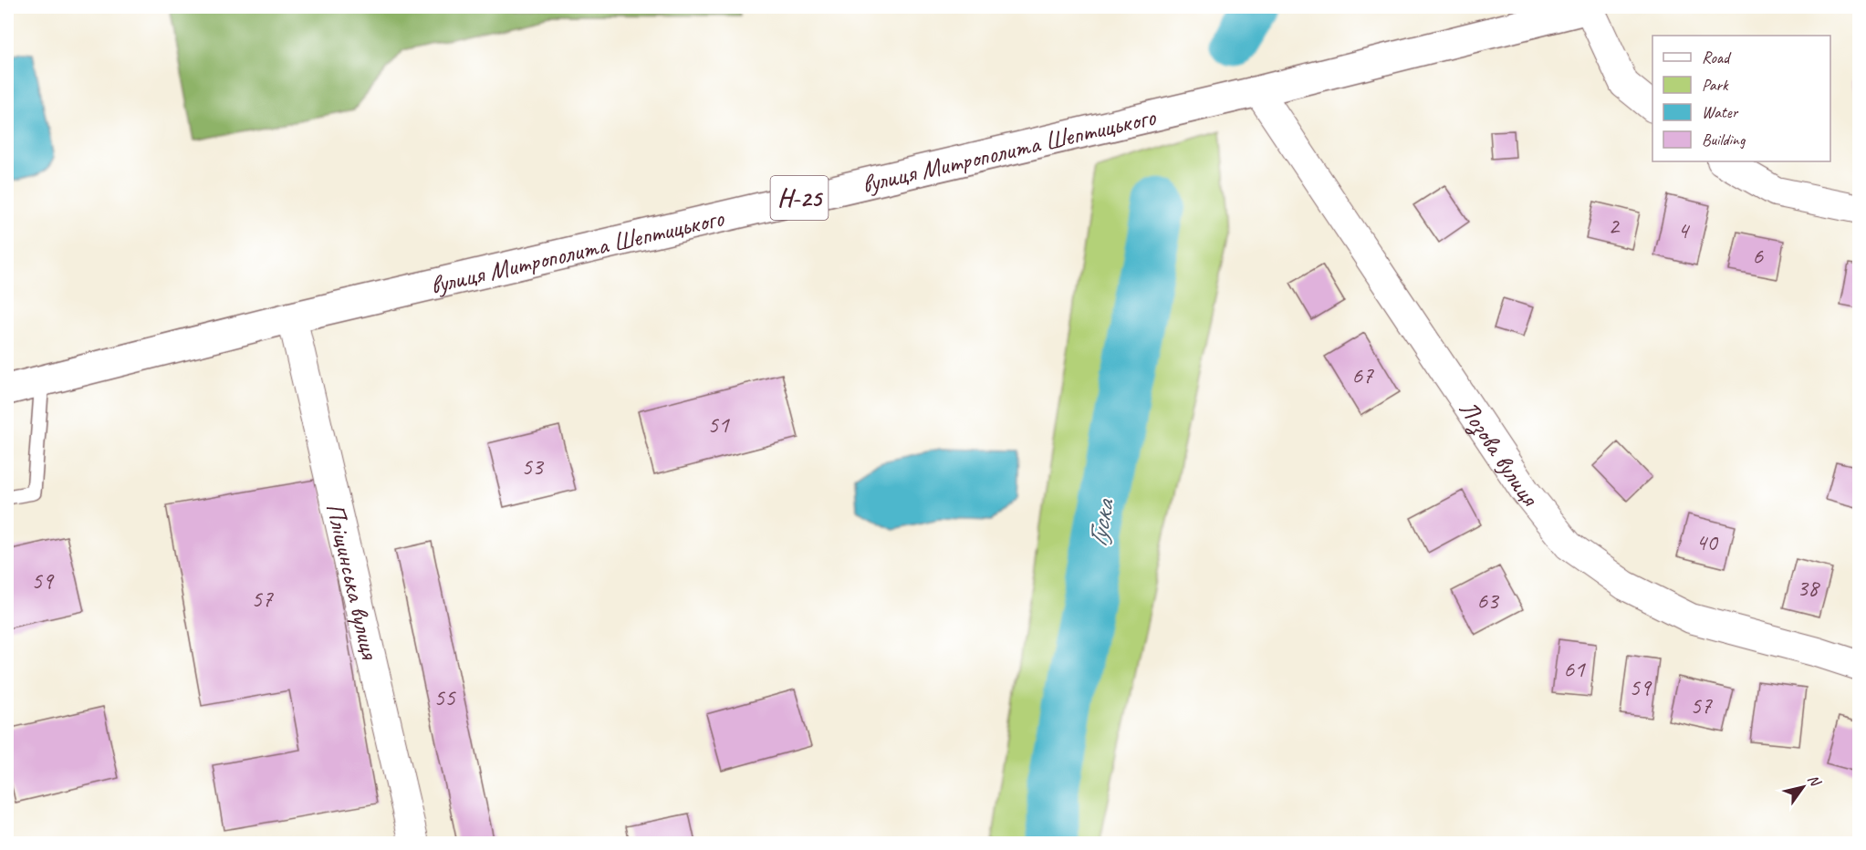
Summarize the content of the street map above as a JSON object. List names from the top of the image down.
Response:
{
  "streets": {
    "main road": ["вулиця Митрополита Шептицького", "Н-25"],
    "street": ["Лозова вулиця", "Пліщинська вулиця"]
  },
  "crossings": [
    ["вулиця Митрополита Шептицького", "Лозова вулиця"],
    ["вулиця Митрополита Шептицького", "Пліщинська вулиця"]
  ],
  "water": ["Гуска"],
  "house_numbers": [
    "2",
    "4",
    "6",
    "67",
    "51",
    "53",
    "40",
    "59",
    "38",
    "57",
    "63",
    "61",
    "59",
    "55",
    "57"
  ],
  "legend": [
    "Road",
    "Park",
    "Water",
    "Building"
  ],
  "north": "top right"
}
